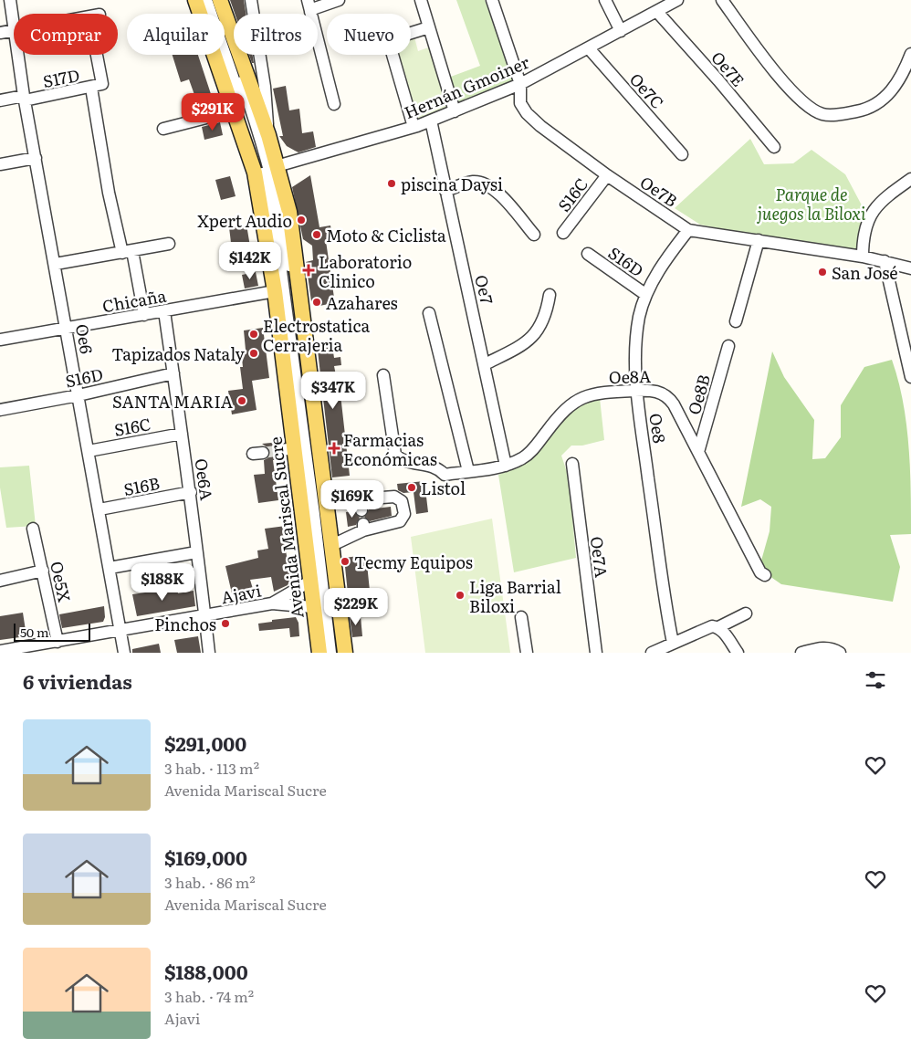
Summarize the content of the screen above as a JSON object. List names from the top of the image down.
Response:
{
  "streets": {
    "main road": ["Avenida Mariscal Sucre"],
    "street": [
      "Oe7E",
      "S17D",
      "Hernán Gmoiner",
      "Oe7C",
      "Oe7B",
      "S16C",
      "S16D",
      "Oe7",
      "Chicaña",
      "Oe6",
      "Oe8A",
      "Oe8B",
      "Oe8",
      "Oe6A",
      "S16B",
      "Oe7A",
      "Oe5X",
      "Ajavi"
    ]
  },
  "crossings": [
    ["Oe7E", "Hernán Gmoiner"],
    ["S17D", "Oe6"],
    ["Hernán Gmoiner", "Oe7C"],
    ["Hernán Gmoiner", "Oe7B"],
    ["Hernán Gmoiner", "Oe7"],
    ["Hernán Gmoiner", "Avenida Mariscal Sucre"],
    ["Oe7B", "S16C"],
    ["Oe7B", "Oe8"],
    ["S16C", "Oe6"],
    ["S16C", "Oe6A"],
    ["S16D", "Oe6"],
    ["S16D", "Oe8"],
    ["S16D", "Oe6A"],
    ["Oe7", "Oe8A"],
    ["Chicaña", "Oe6"],
    ["Chicaña", "Oe6A"],
    ["Chicaña", "Avenida Mariscal Sucre"],
    ["Oe6", "S16B"],
    ["Oe6", "Ajavi"],
    ["Oe8A", "Oe8B"],
    ["Oe8A", "Oe8"],
    ["Oe6A", "S16B"],
    ["Oe6A", "Ajavi"],
    ["Avenida Mariscal Sucre", "Ajavi"],
    ["Oe5X", "Ajavi"]
  ],
  "parks": ["Parque de juegos la Biloxi"],
  "places": {
    "other": [
      "piscina Daysi",
      "Xpert Audio",
      "Moto & Ciclista",
      "San José",
      "Azahares",
      "Electrostatica Cerrajeria",
      "Tapizados Nataly",
      "SANTA MARIA",
      "Listol",
      "Tecmy Equipos",
      "Liga Barrial Biloxi",
      "Pinchos"
    ],
    "health": ["Laboratorio Clinico", "Farmacias Económicas"]
  },
  "scale_bar": "50 m",
  "page": {
    "chip": [
      "Comprar",
      "Alquilar",
      "Filtros",
      "Nuevo"
    ],
    "price": [
      "$291K",
      "$142K",
      "$347K",
      "$169K",
      "$188K",
      "$229K"
    ],
    "scale": "50 m",
    "heading": "6 viviendas",
    "list": [
      {
        "name": "$291,000",
        "note": "3 hab. · 113 m² · Avenida Mariscal Sucre"
      },
      {
        "name": "$169,000",
        "note": "3 hab. · 86 m² · Avenida Mariscal Sucre"
      },
      {
        "name": "$188,000",
        "note": "3 hab. · 74 m² · Ajavi"
      }
    ]
  }
}
